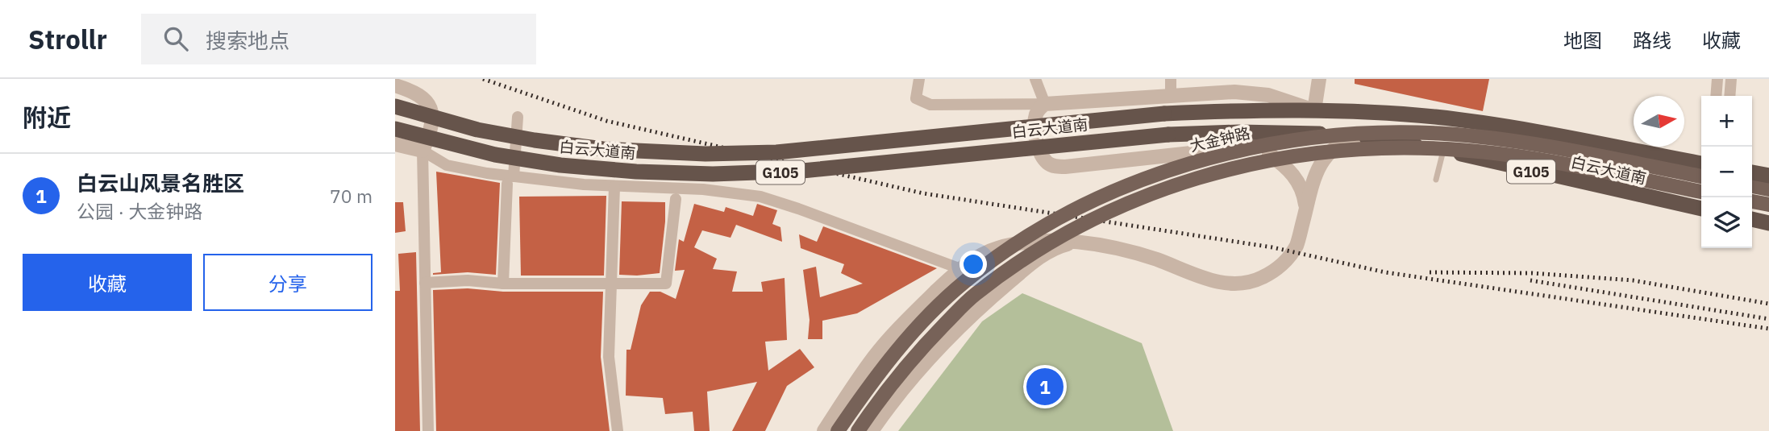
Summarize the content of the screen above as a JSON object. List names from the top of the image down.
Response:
{
  "streets": {
    "highway": ["白云大道南", "G105"],
    "main road": ["大金钟路"]
  },
  "north": "right",
  "page": {
    "header": "Strollr",
    "search": "搜索地点",
    "nav": ["地图", "路线", "收藏"],
    "heading": "附近",
    "map_buttons": ["+", "−"],
    "list": [
      {
        "mark": "1",
        "name": "白云山风景名胜区",
        "note": "公园 · 大金钟路",
        "value": "70 m"
      }
    ],
    "buttons": ["收藏", "分享"],
    "pins": "1"
  }
}
